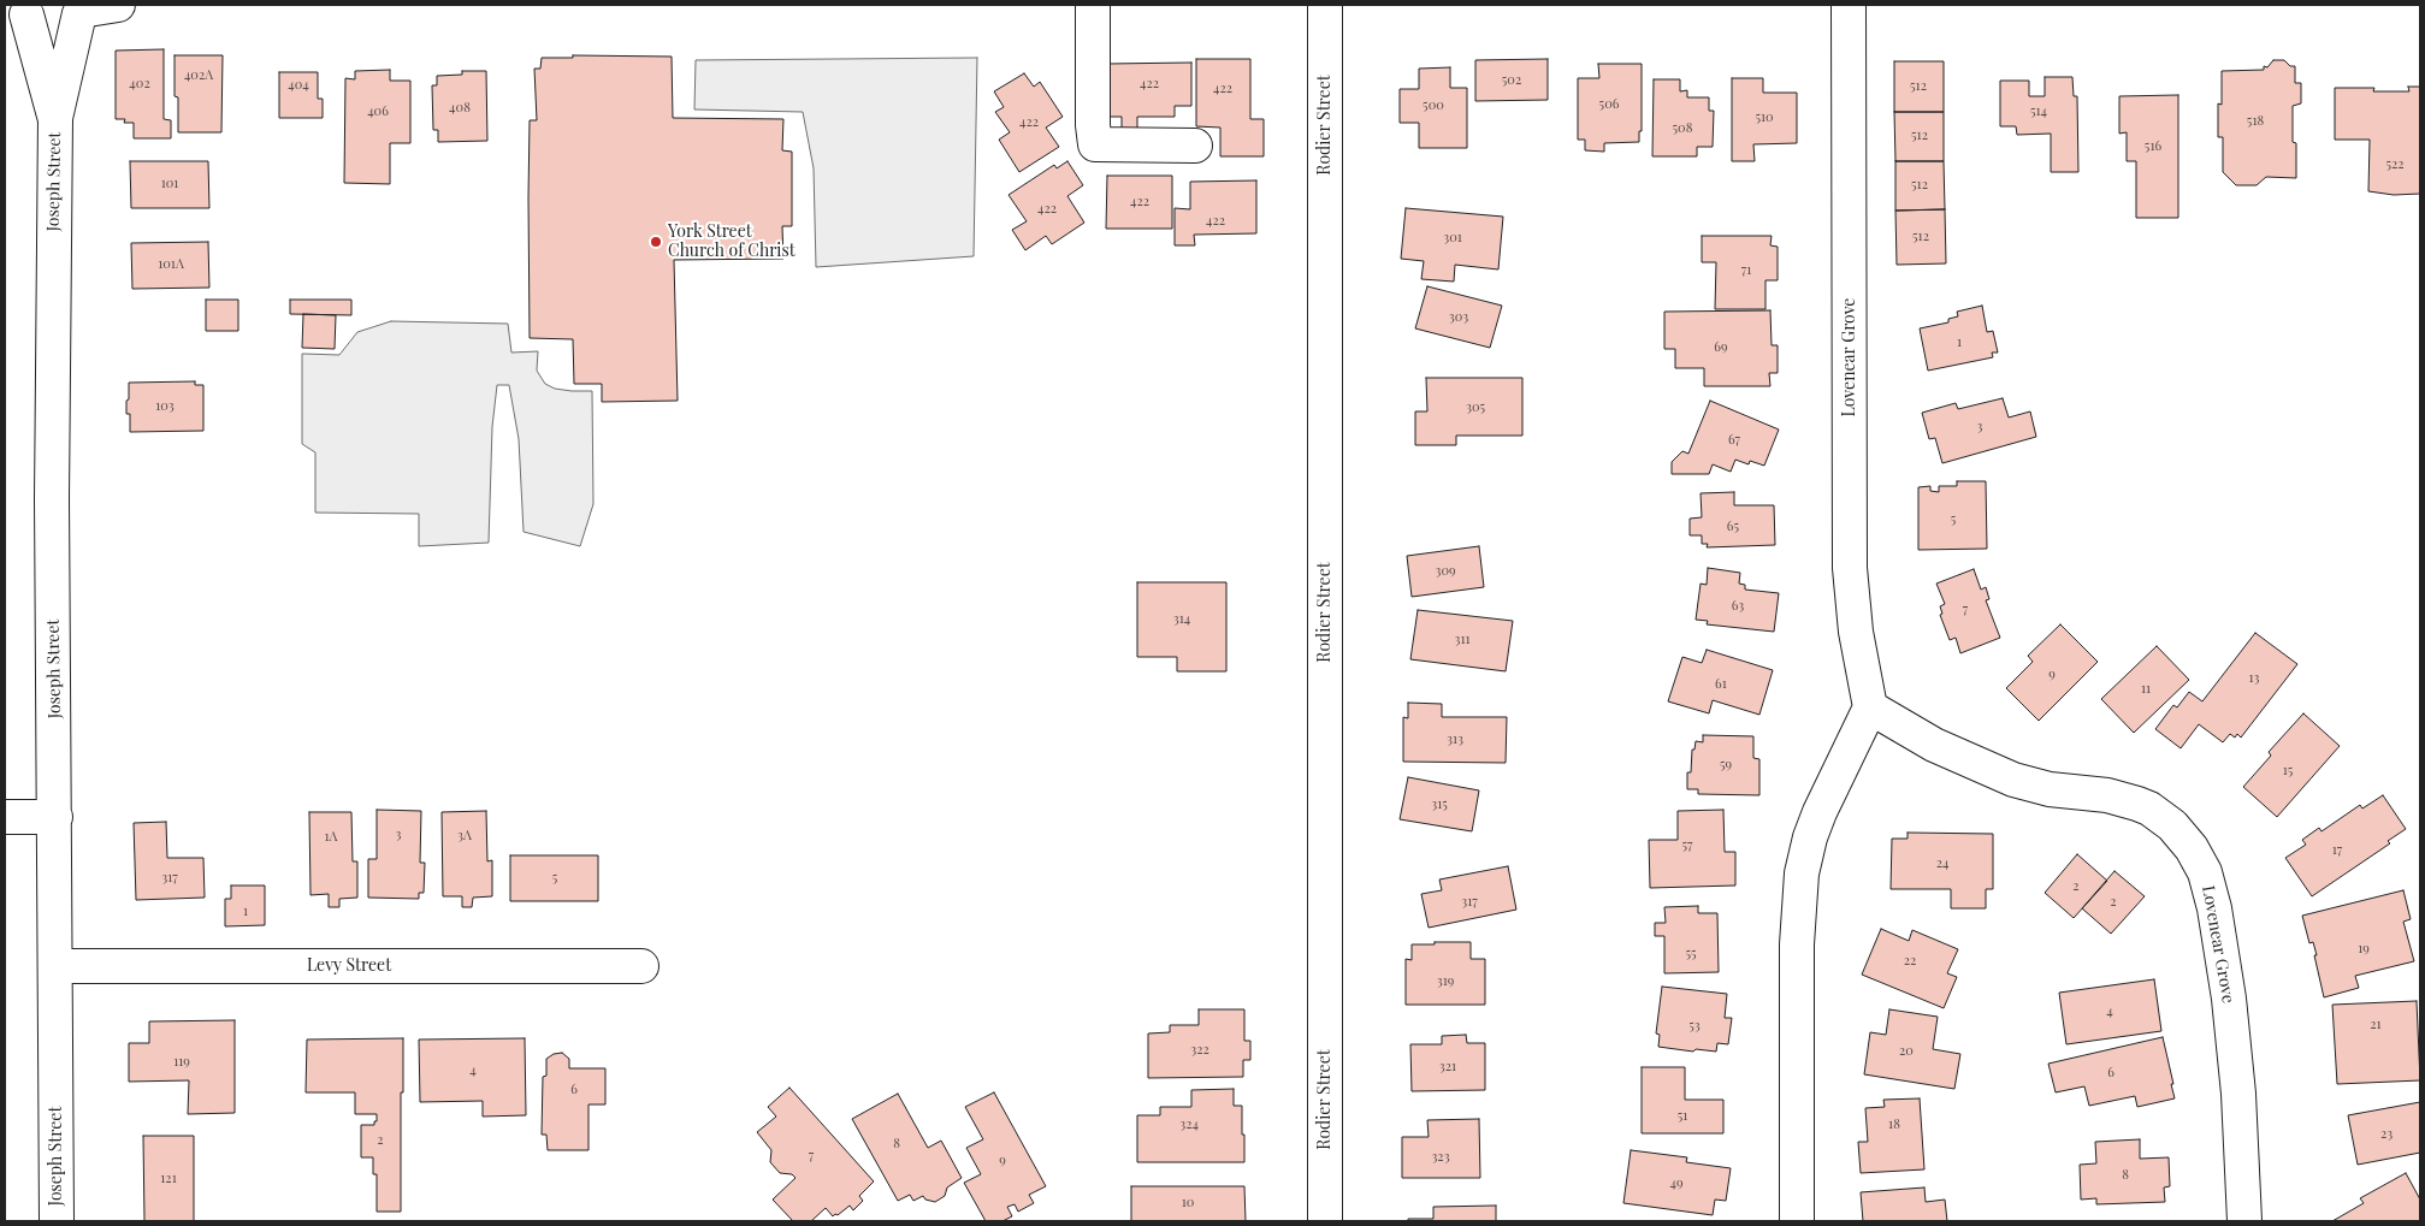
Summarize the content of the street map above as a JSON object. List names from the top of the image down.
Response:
{
  "streets": {
    "street": [
      "Rodier Street",
      "Joseph Street",
      "Lovenear Grove",
      "Levy Street"
    ]
  },
  "crossings": [
    ["Joseph Street", "Levy Street"]
  ],
  "places": ["York Street Church of Christ"],
  "house_numbers": [
    "402A",
    "502",
    "402",
    "422",
    "404",
    "512",
    "422",
    "506",
    "500",
    "408",
    "406",
    "514",
    "510",
    "518",
    "422",
    "508",
    "512",
    "516",
    "522",
    "101",
    "512",
    "422",
    "422",
    "422",
    "512",
    "301",
    "101A",
    "71",
    "303",
    "1",
    "69",
    "103",
    "305",
    "3",
    "67",
    "5",
    "65",
    "309",
    "63",
    "7",
    "314",
    "311",
    "9",
    "13",
    "61",
    "11",
    "313",
    "59",
    "15",
    "315",
    "3",
    "3A",
    "1A",
    "57",
    "17",
    "24",
    "317",
    "5",
    "2",
    "317",
    "2",
    "1",
    "19",
    "55",
    "22",
    "319",
    "4",
    "21",
    "53",
    "322",
    "20",
    "119",
    "321",
    "4",
    "6",
    "6",
    "51",
    "324",
    "18",
    "23",
    "2",
    "8",
    "7",
    "323",
    "9",
    "8",
    "121",
    "49",
    "10"
  ]
}
